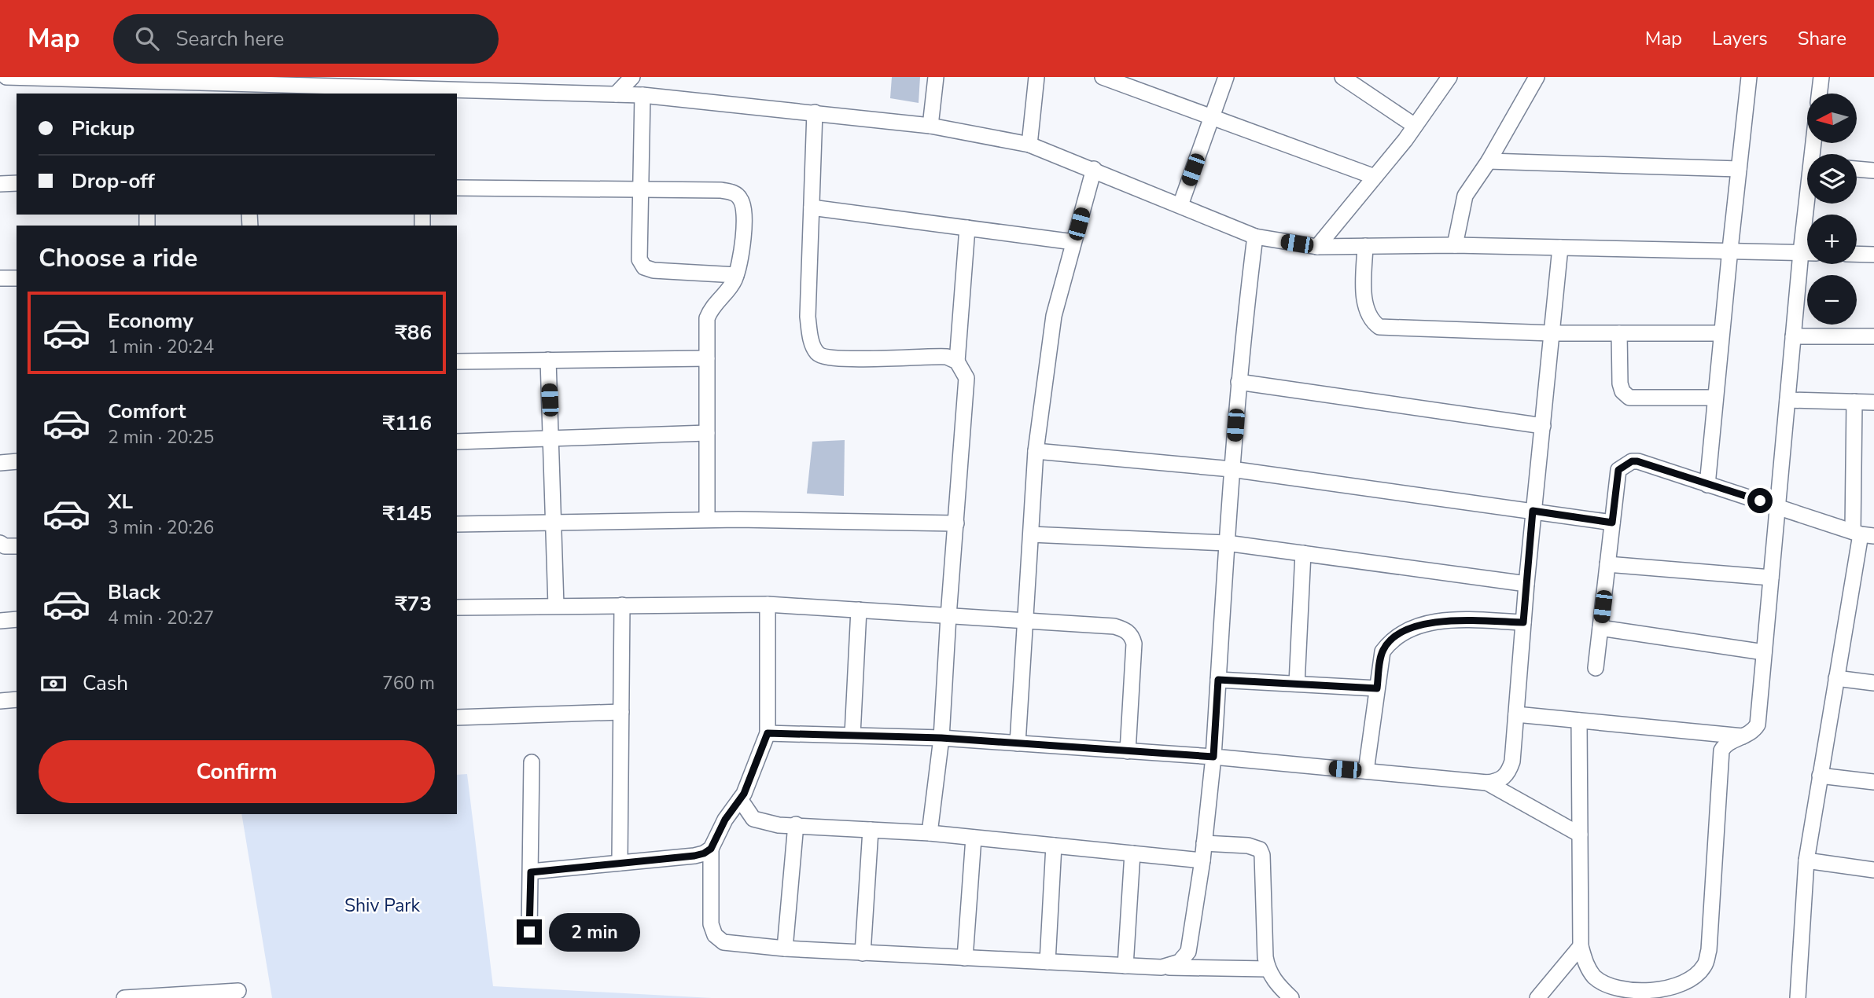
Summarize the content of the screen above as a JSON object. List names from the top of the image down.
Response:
{
  "parks": ["Shiv Park"],
  "north": "left",
  "page": {
    "header": "Map",
    "search": "Search here",
    "nav": ["Map", "Layers", "Share"],
    "map_buttons": ["+", "−"],
    "banner": ["Pickup", "Drop-off"],
    "heading": "Choose a ride",
    "list": [
      {
        "name": "Economy",
        "note": "1 min · 20:24",
        "value": "₹86"
      },
      {
        "name": "Comfort",
        "note": "2 min · 20:25",
        "value": "₹116"
      },
      {
        "name": "XL",
        "note": "3 min · 20:26",
        "value": "₹145"
      },
      {
        "name": "Black",
        "note": "4 min · 20:27",
        "value": "₹73"
      }
    ],
    "pay": ["Cash", "760 m"],
    "buttons": "Confirm",
    "bubble": "2 min"
  }
}
